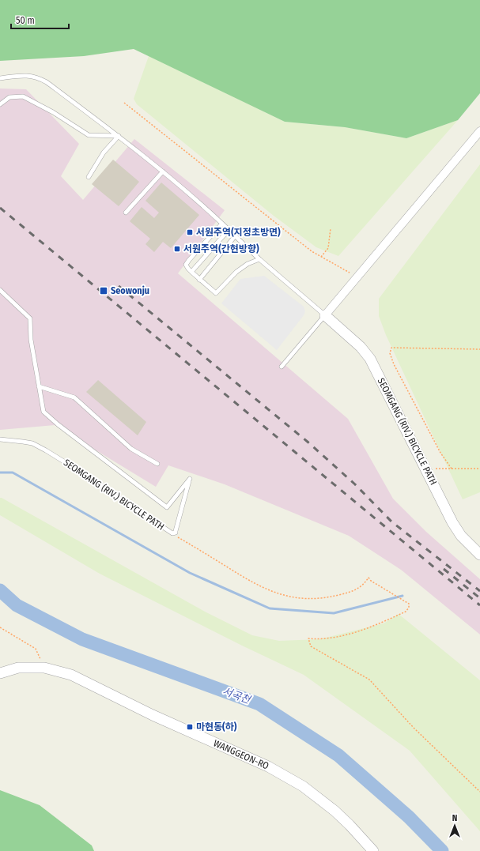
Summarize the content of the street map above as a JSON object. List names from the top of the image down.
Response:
{
  "streets": {
    "street": ["SEOMGANG (RIV.) BICYCLE PATH", "WANGGEON-RO"]
  },
  "water": ["서곡천"],
  "places": {
    "transit": [
      "서원주역(지정초방면)",
      "서원주역(간현방향)",
      "Seowonju",
      "마현동(하)"
    ]
  },
  "scale_bar": "50 m",
  "north": "top"
}
